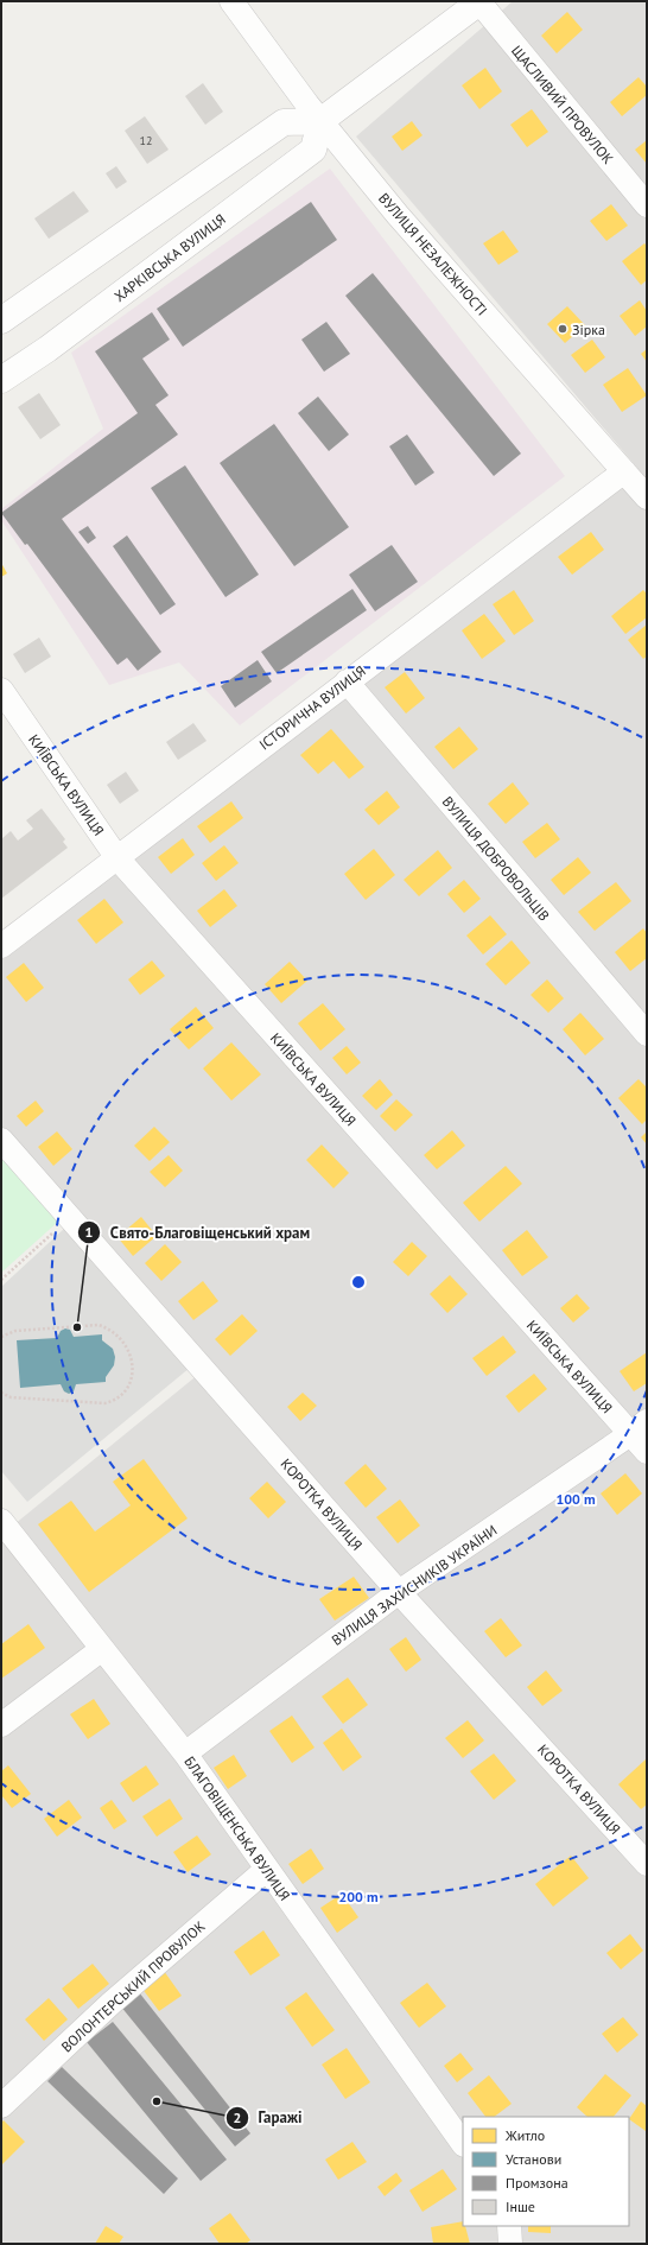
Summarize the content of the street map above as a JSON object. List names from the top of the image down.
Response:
{
  "streets": {
    "street": [
      "ЩАСЛИВИЙ ПРОВУЛОК",
      "ВУЛИЦЯ НЕЗАЛЕЖНОСТІ",
      "ХАРКІВСЬКА ВУЛИЦЯ",
      "ІСТОРИЧНА ВУЛИЦЯ",
      "КИЇВСЬКА ВУЛИЦЯ",
      "ВУЛИЦЯ ДОБРОВОЛЬЦІВ",
      "КОРОТКА ВУЛИЦЯ",
      "ВУЛИЦЯ ЗАХИСНИКІВ УКРАЇНИ",
      "БЛАГОВІЩЕНСЬКА ВУЛИЦЯ",
      "ВОЛОНТЕРСЬКИЙ ПРОВУЛОК"
    ]
  },
  "crossings": [
    ["ВУЛИЦЯ НЕЗАЛЕЖНОСТІ", "ХАРКІВСЬКА ВУЛИЦЯ"],
    ["ВУЛИЦЯ НЕЗАЛЕЖНОСТІ", "ІСТОРИЧНА ВУЛИЦЯ"],
    ["ІСТОРИЧНА ВУЛИЦЯ", "КИЇВСЬКА ВУЛИЦЯ"],
    ["ІСТОРИЧНА ВУЛИЦЯ", "ВУЛИЦЯ ДОБРОВОЛЬЦІВ"],
    ["КИЇВСЬКА ВУЛИЦЯ", "ВУЛИЦЯ ЗАХИСНИКІВ УКРАЇНИ"],
    ["КОРОТКА ВУЛИЦЯ", "ВУЛИЦЯ ЗАХИСНИКІВ УКРАЇНИ"],
    ["ВУЛИЦЯ ЗАХИСНИКІВ УКРАЇНИ", "БЛАГОВІЩЕНСЬКА ВУЛИЦЯ"],
    ["БЛАГОВІЩЕНСЬКА ВУЛИЦЯ", "ВОЛОНТЕРСЬКИЙ ПРОВУЛОК"]
  ],
  "places": ["Зірка", "Свято-Благовіщенський храм", "Гаражі"],
  "house_numbers": ["12"],
  "legend": [
    "Житло",
    "Установи",
    "Промзона",
    "Інше"
  ],
  "rings": ["100 m", "200 m"]
}
